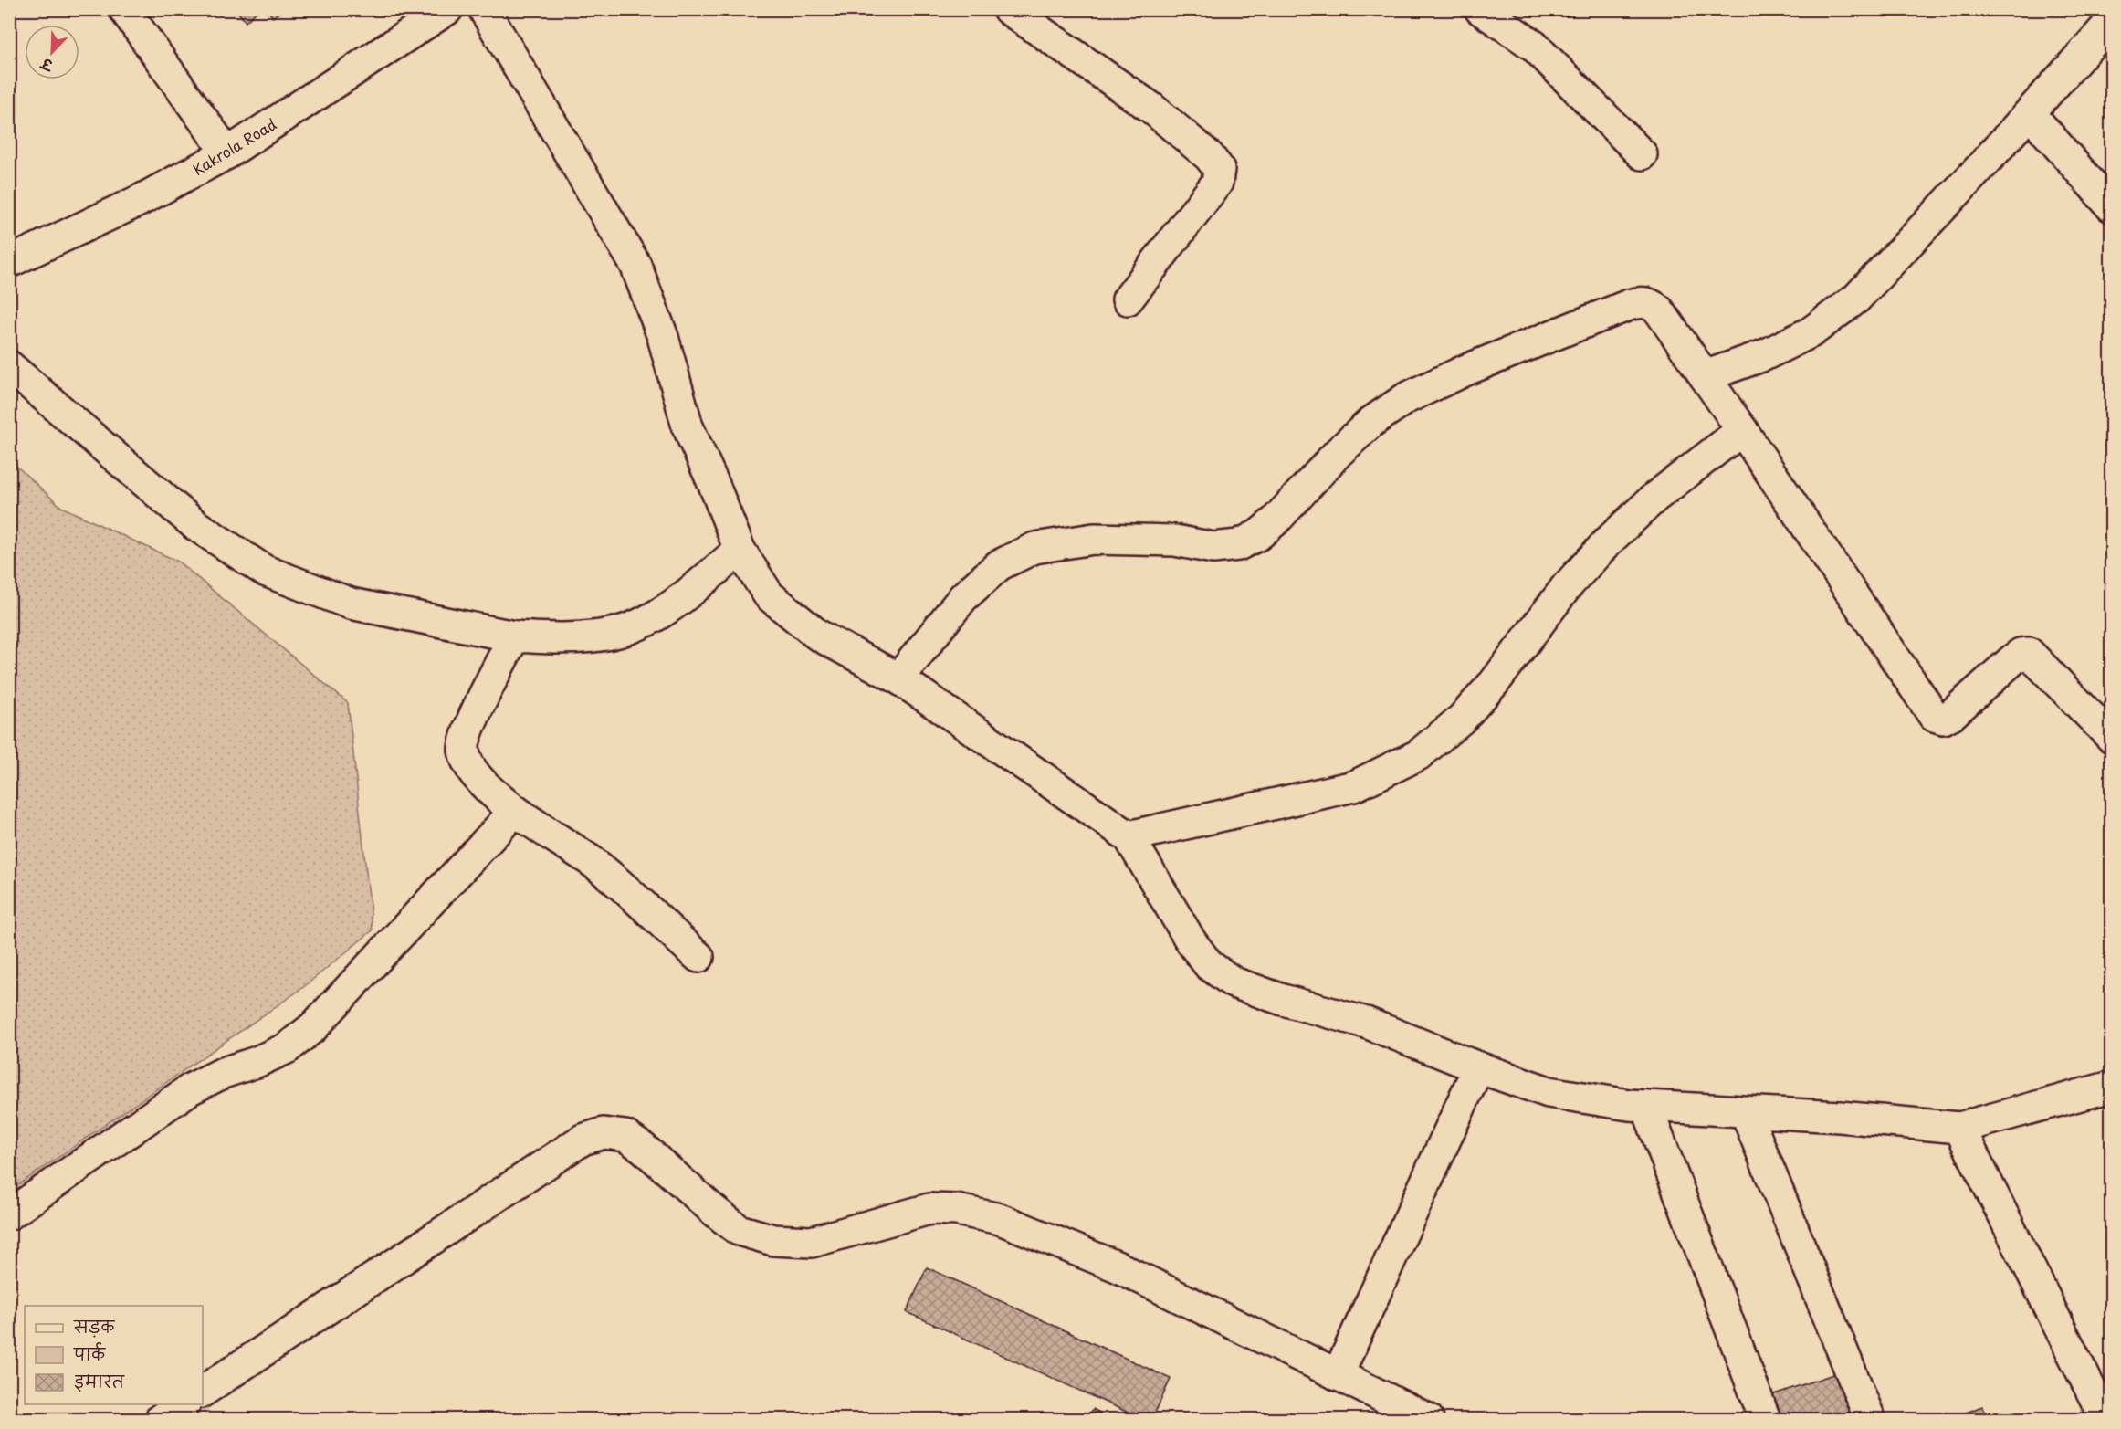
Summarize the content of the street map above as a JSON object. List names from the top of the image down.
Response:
{
  "streets": {
    "street": ["Kakrola Road"]
  },
  "legend": ["सड़क", "पार्क", "इमारत"],
  "north": "bottom left"
}
